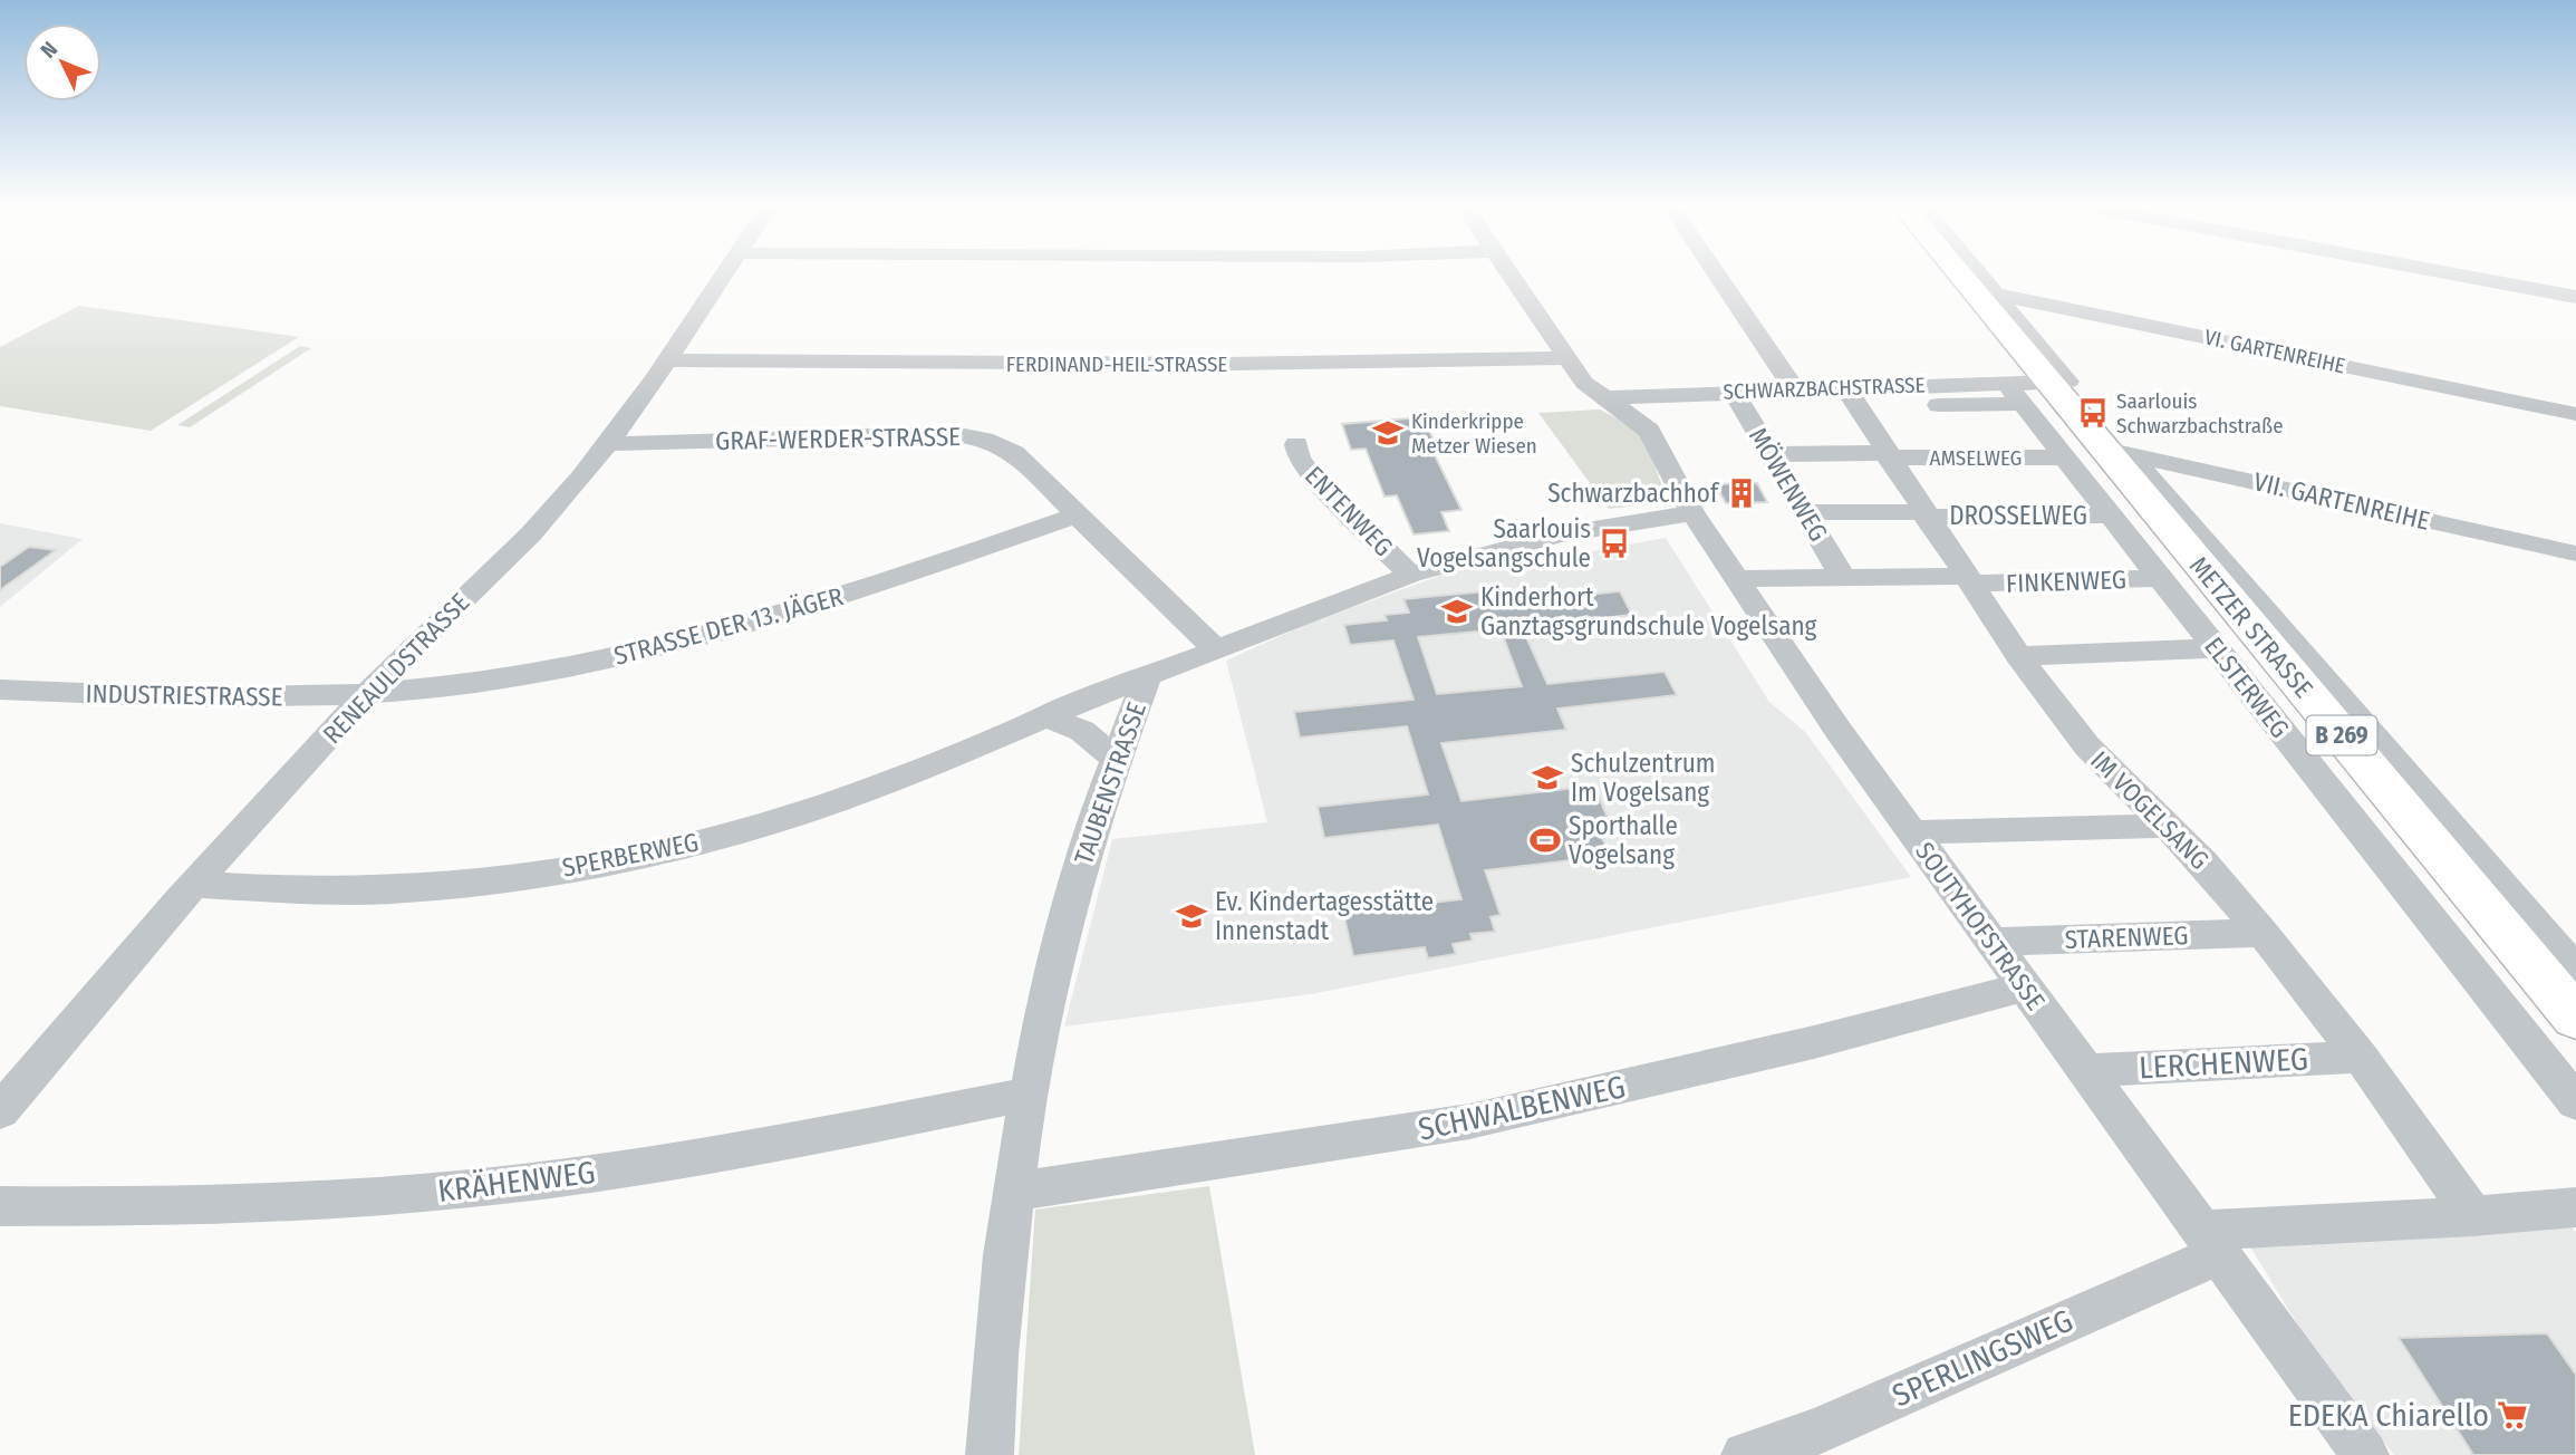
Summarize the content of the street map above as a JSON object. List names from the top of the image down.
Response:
{
  "streets": {
    "main road": ["METZER STRASSE", "B 269"],
    "street": [
      "VI. GARTENREIHE",
      "FERDINAND-HEIL-STRASSE",
      "SCHWARZBACHSTRASSE",
      "GRAF-WERDER-STRASSE",
      "AMSELWEG",
      "MÖWENWEG",
      "VII. GARTENREIHE",
      "ENTENWEG",
      "DROSSELWEG",
      "FINKENWEG",
      "STRASSE DER 13. JÄGER",
      "RENEAULDSTRASSE",
      "ELSTERWEG",
      "INDUSTRIESTRASSE",
      "TAUBENSTRASSE",
      "IM VOGELSANG",
      "SPERBERWEG",
      "SOUTYHOFSTRASSE",
      "STARENWEG",
      "LERCHENWEG",
      "SCHWALBENWEG",
      "KRÄHENWEG",
      "SPERLINGSWEG"
    ]
  },
  "crossings": [
    ["VI. GARTENREIHE", "METZER STRASSE"],
    ["FERDINAND-HEIL-STRASSE", "RENEAULDSTRASSE"],
    ["FERDINAND-HEIL-STRASSE", "SOUTYHOFSTRASSE"],
    ["SCHWARZBACHSTRASSE", "MÖWENWEG"],
    ["SCHWARZBACHSTRASSE", "METZER STRASSE"],
    ["SCHWARZBACHSTRASSE", "ELSTERWEG"],
    ["SCHWARZBACHSTRASSE", "IM VOGELSANG"],
    ["SCHWARZBACHSTRASSE", "SOUTYHOFSTRASSE"],
    ["GRAF-WERDER-STRASSE", "STRASSE DER 13. JÄGER"],
    ["GRAF-WERDER-STRASSE", "RENEAULDSTRASSE"],
    ["GRAF-WERDER-STRASSE", "TAUBENSTRASSE"],
    ["AMSELWEG", "MÖWENWEG"],
    ["AMSELWEG", "ELSTERWEG"],
    ["AMSELWEG", "IM VOGELSANG"],
    ["MÖWENWEG", "DROSSELWEG"],
    ["MÖWENWEG", "FINKENWEG"],
    ["VII. GARTENREIHE", "METZER STRASSE"],
    ["ENTENWEG", "TAUBENSTRASSE"],
    ["DROSSELWEG", "ELSTERWEG"],
    ["DROSSELWEG", "IM VOGELSANG"],
    ["FINKENWEG", "ELSTERWEG"],
    ["FINKENWEG", "IM VOGELSANG"],
    ["FINKENWEG", "SOUTYHOFSTRASSE"],
    ["STRASSE DER 13. JÄGER", "RENEAULDSTRASSE"],
    ["STRASSE DER 13. JÄGER", "INDUSTRIESTRASSE"],
    ["RENEAULDSTRASSE", "INDUSTRIESTRASSE"],
    ["RENEAULDSTRASSE", "SPERBERWEG"],
    ["TAUBENSTRASSE", "SPERBERWEG"],
    ["TAUBENSTRASSE", "SOUTYHOFSTRASSE"],
    ["TAUBENSTRASSE", "SCHWALBENWEG"],
    ["TAUBENSTRASSE", "KRÄHENWEG"],
    ["IM VOGELSANG", "STARENWEG"],
    ["IM VOGELSANG", "LERCHENWEG"],
    ["SOUTYHOFSTRASSE", "STARENWEG"],
    ["SOUTYHOFSTRASSE", "LERCHENWEG"],
    ["SOUTYHOFSTRASSE", "SCHWALBENWEG"],
    ["SOUTYHOFSTRASSE", "SPERLINGSWEG"]
  ],
  "places": {
    "bus stop": ["Saarlouis Schwarzbachstraße", "Saarlouis Vogelsangschule"],
    "school or university": [
      "Kinderkrippe Metzer Wiesen",
      "Kinderhort Ganztagsgrundschule Vogelsang",
      "Schulzentrum Im Vogelsang",
      "Ev. Kindertagesstätte Innenstadt"
    ],
    "building": ["Schwarzbachhof"],
    "sports": ["Sporthalle Vogelsang"],
    "supermarket": ["EDEKA Chiarello"]
  },
  "north": "top left"
}
